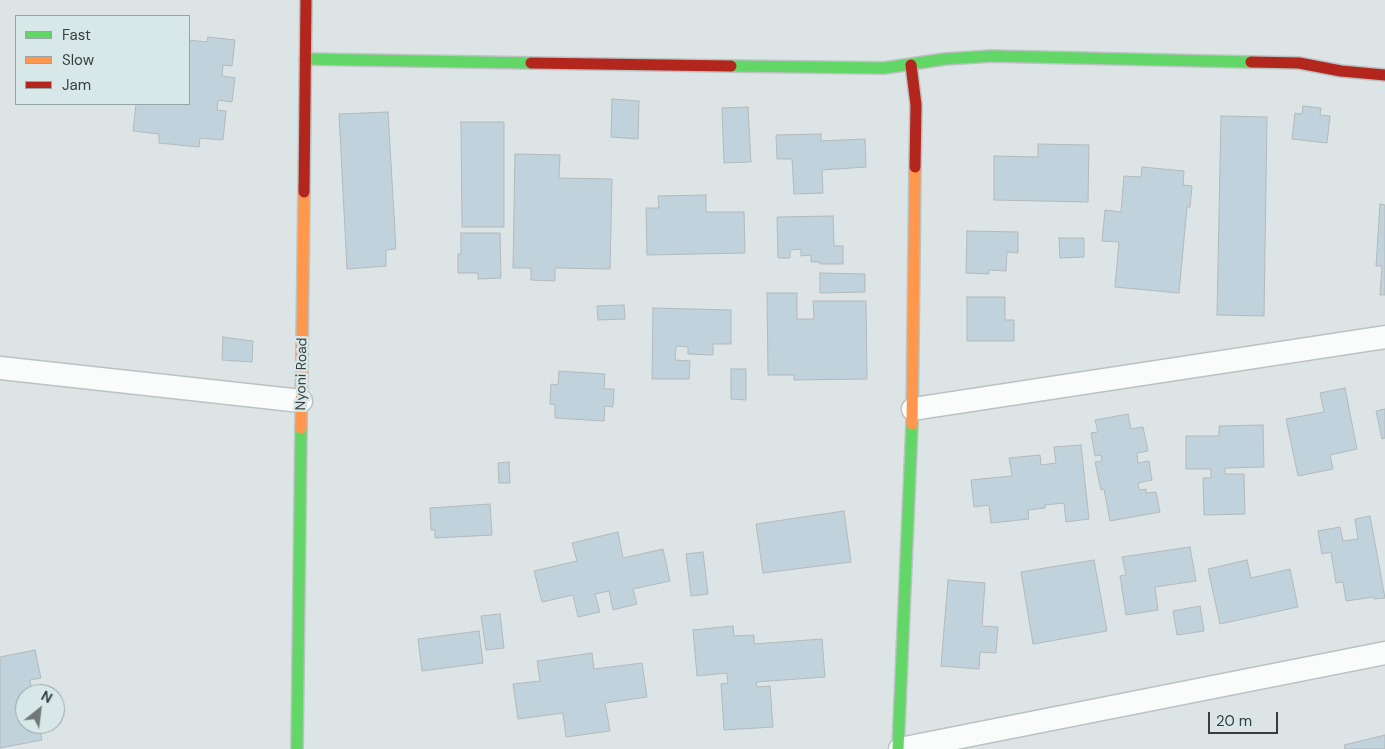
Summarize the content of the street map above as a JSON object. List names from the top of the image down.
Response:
{
  "streets": {
    "street": ["Nyoni Road"]
  },
  "legend": ["Fast", "Slow", "Jam"],
  "scale_bar": "20 m",
  "north": "top right"
}
